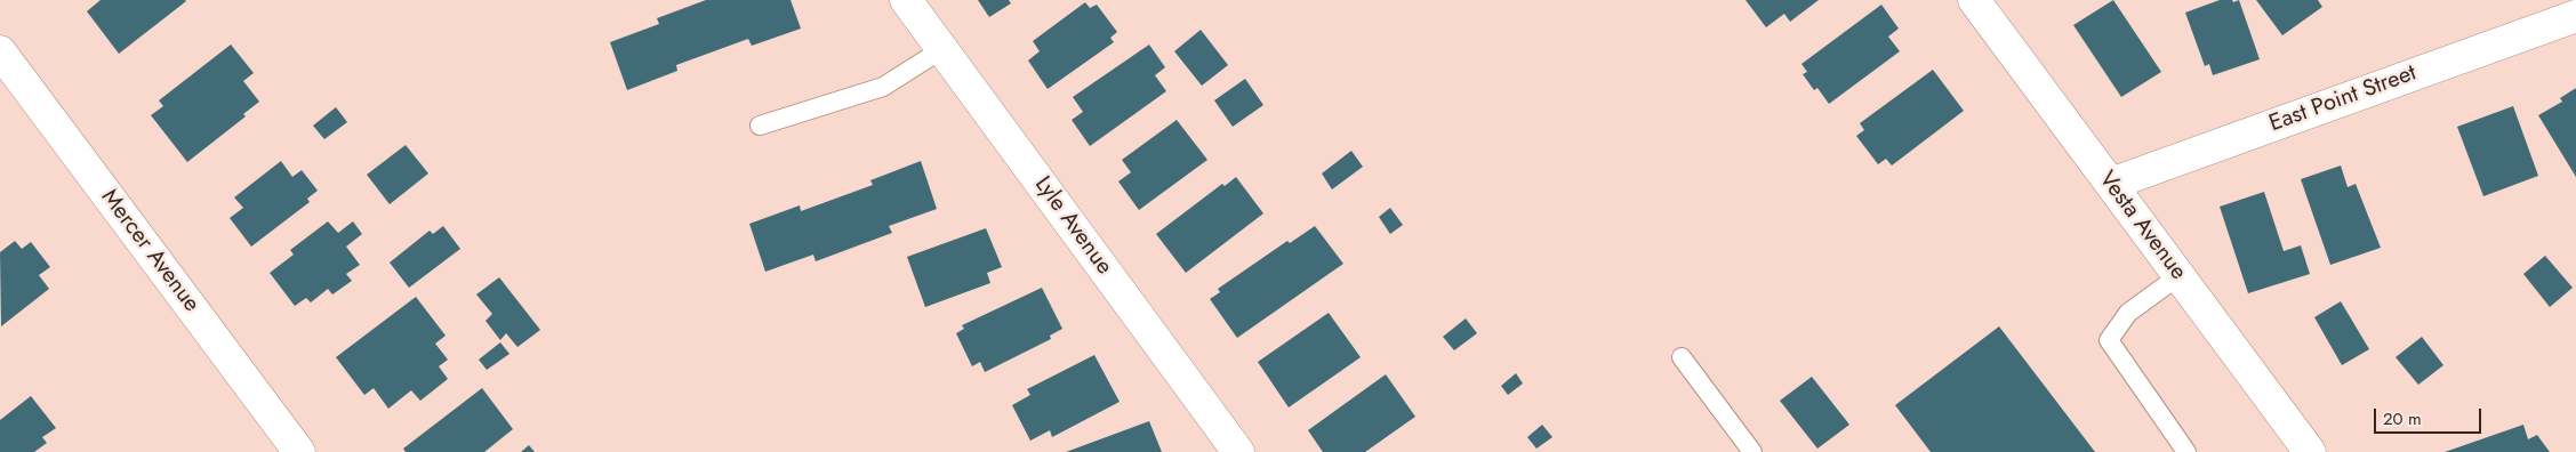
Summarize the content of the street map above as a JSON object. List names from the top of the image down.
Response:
{
  "streets": {
    "street": [
      "East Point Street",
      "Lyle Avenue",
      "Vesta Avenue",
      "Mercer Avenue"
    ]
  },
  "crossings": [
    ["East Point Street", "Vesta Avenue"]
  ],
  "scale_bar": "20 m"
}
